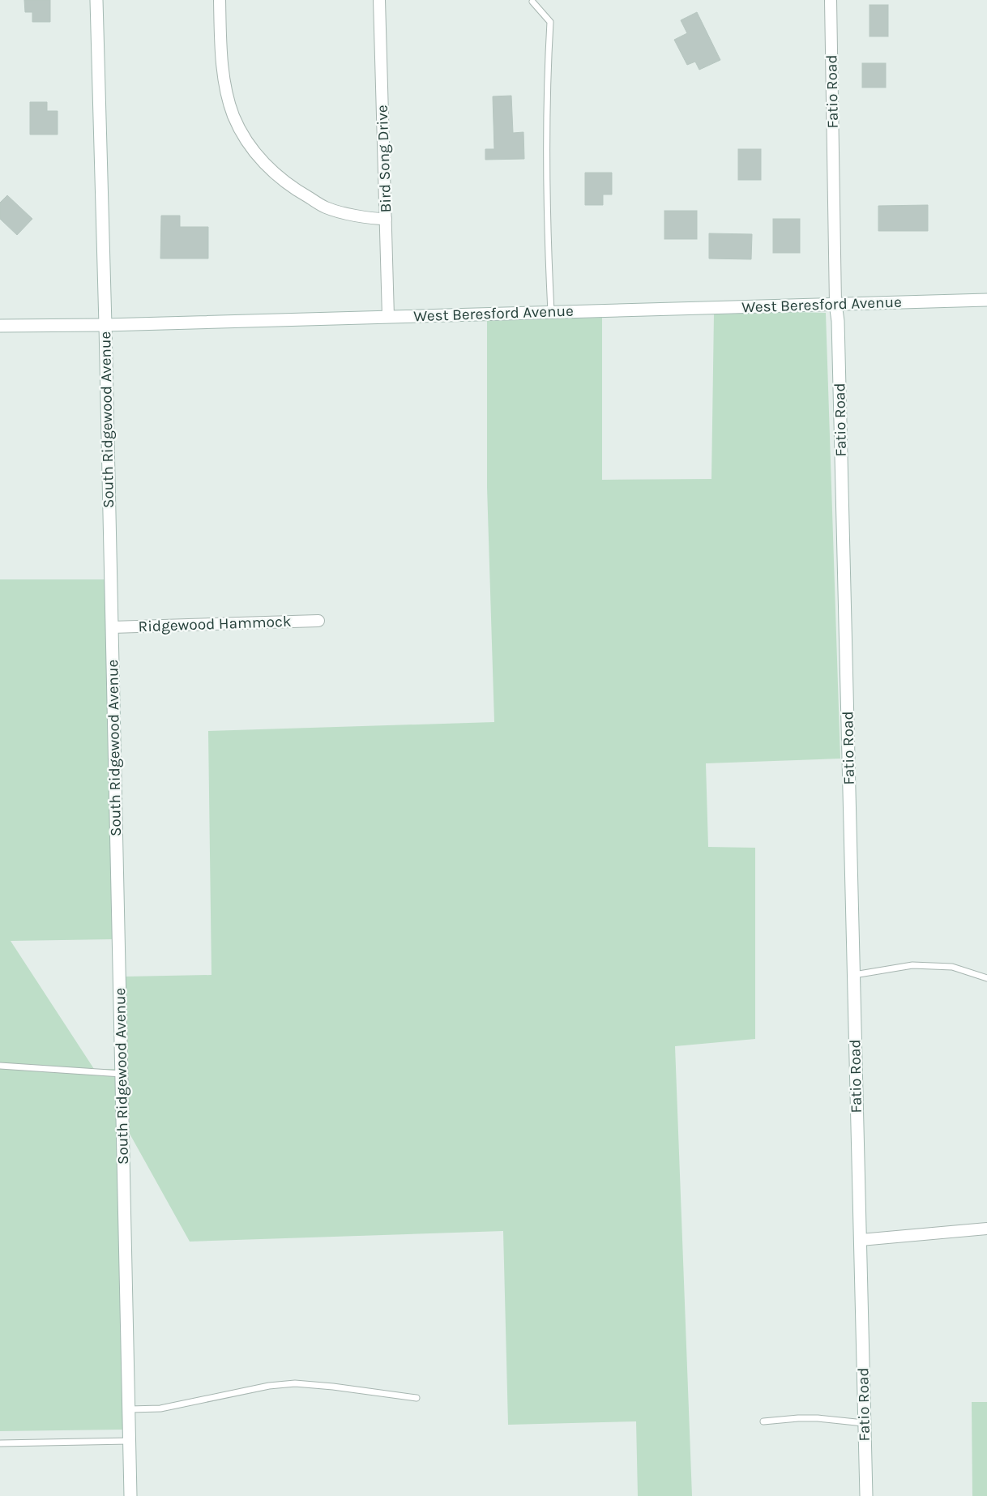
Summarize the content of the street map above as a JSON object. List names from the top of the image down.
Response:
{
  "streets": {
    "street": [
      "Fatio Road",
      "Bird Song Drive",
      "West Beresford Avenue",
      "South Ridgewood Avenue",
      "Ridgewood Hammock"
    ]
  },
  "crossings": [
    ["Fatio Road", "West Beresford Avenue"],
    ["Bird Song Drive", "West Beresford Avenue"],
    ["West Beresford Avenue", "South Ridgewood Avenue"],
    ["South Ridgewood Avenue", "Ridgewood Hammock"]
  ]
}
